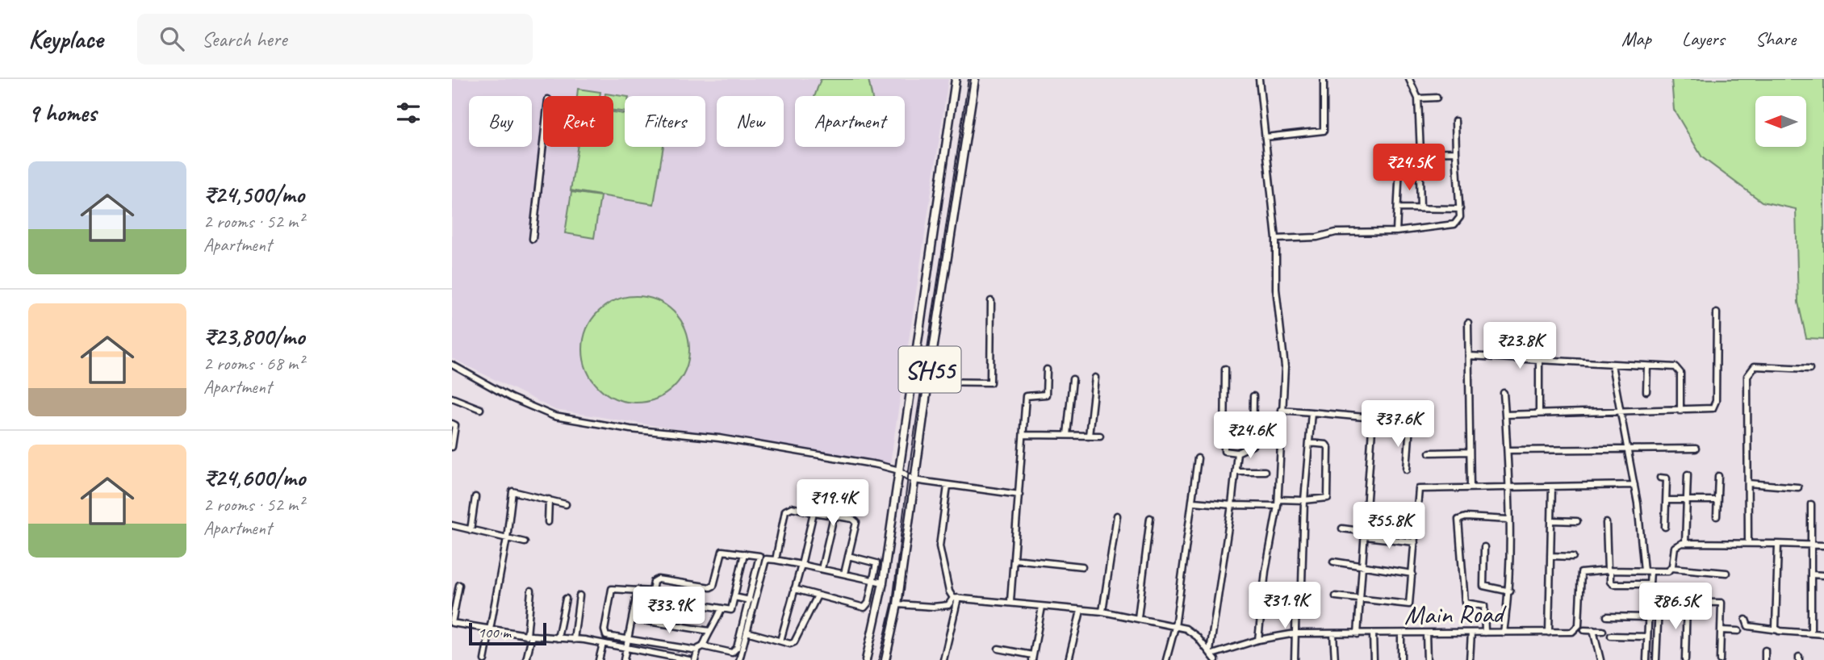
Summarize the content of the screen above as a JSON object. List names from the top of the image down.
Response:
{
  "streets": {
    "main road": ["SH55"],
    "street": ["Main Road"]
  },
  "scale_bar": "100 m",
  "north": "left",
  "page": {
    "header": "Keyplace",
    "search": "Search here",
    "nav": ["Map", "Layers", "Share"],
    "heading": "9 homes",
    "chip": [
      "Buy",
      "Rent",
      "Filters",
      "New",
      "Apartment"
    ],
    "price": [
      "₹24.5K",
      "₹23.8K",
      "₹37.6K",
      "₹24.6K",
      "₹19.4K",
      "₹55.8K",
      "₹31.9K",
      "₹86.5K",
      "₹33.9K"
    ],
    "list": [
      {
        "name": "₹24,500/mo",
        "note": "2 rooms · 52 m² · Apartment"
      },
      {
        "name": "₹23,800/mo",
        "note": "2 rooms · 68 m² · Apartment"
      },
      {
        "name": "₹24,600/mo",
        "note": "2 rooms · 52 m² · Apartment"
      }
    ],
    "scale": "100 m"
  }
}
